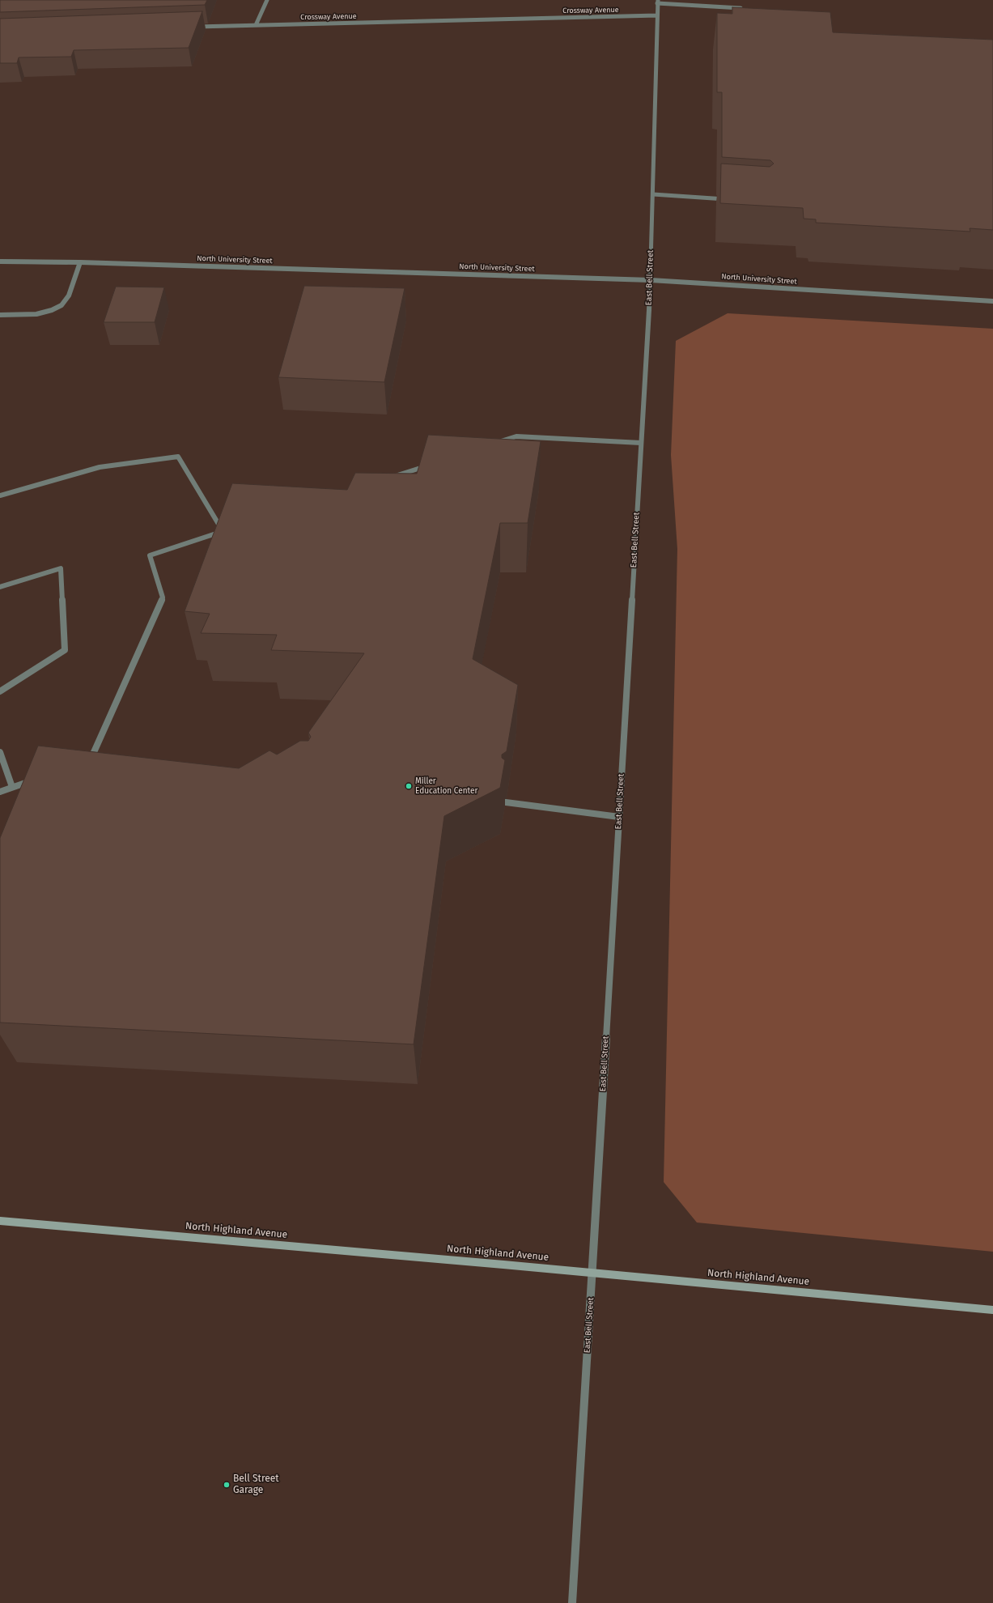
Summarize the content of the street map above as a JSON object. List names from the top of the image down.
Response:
{
  "streets": {
    "street": [
      "Crossway Avenue",
      "North University Street",
      "East Bell Street",
      "North Highland Avenue"
    ]
  },
  "crossings": [
    ["Crossway Avenue", "East Bell Street"],
    ["North University Street", "East Bell Street"],
    ["East Bell Street", "North Highland Avenue"]
  ],
  "places": ["Miller Education Center", "Bell Street Garage"]
}
